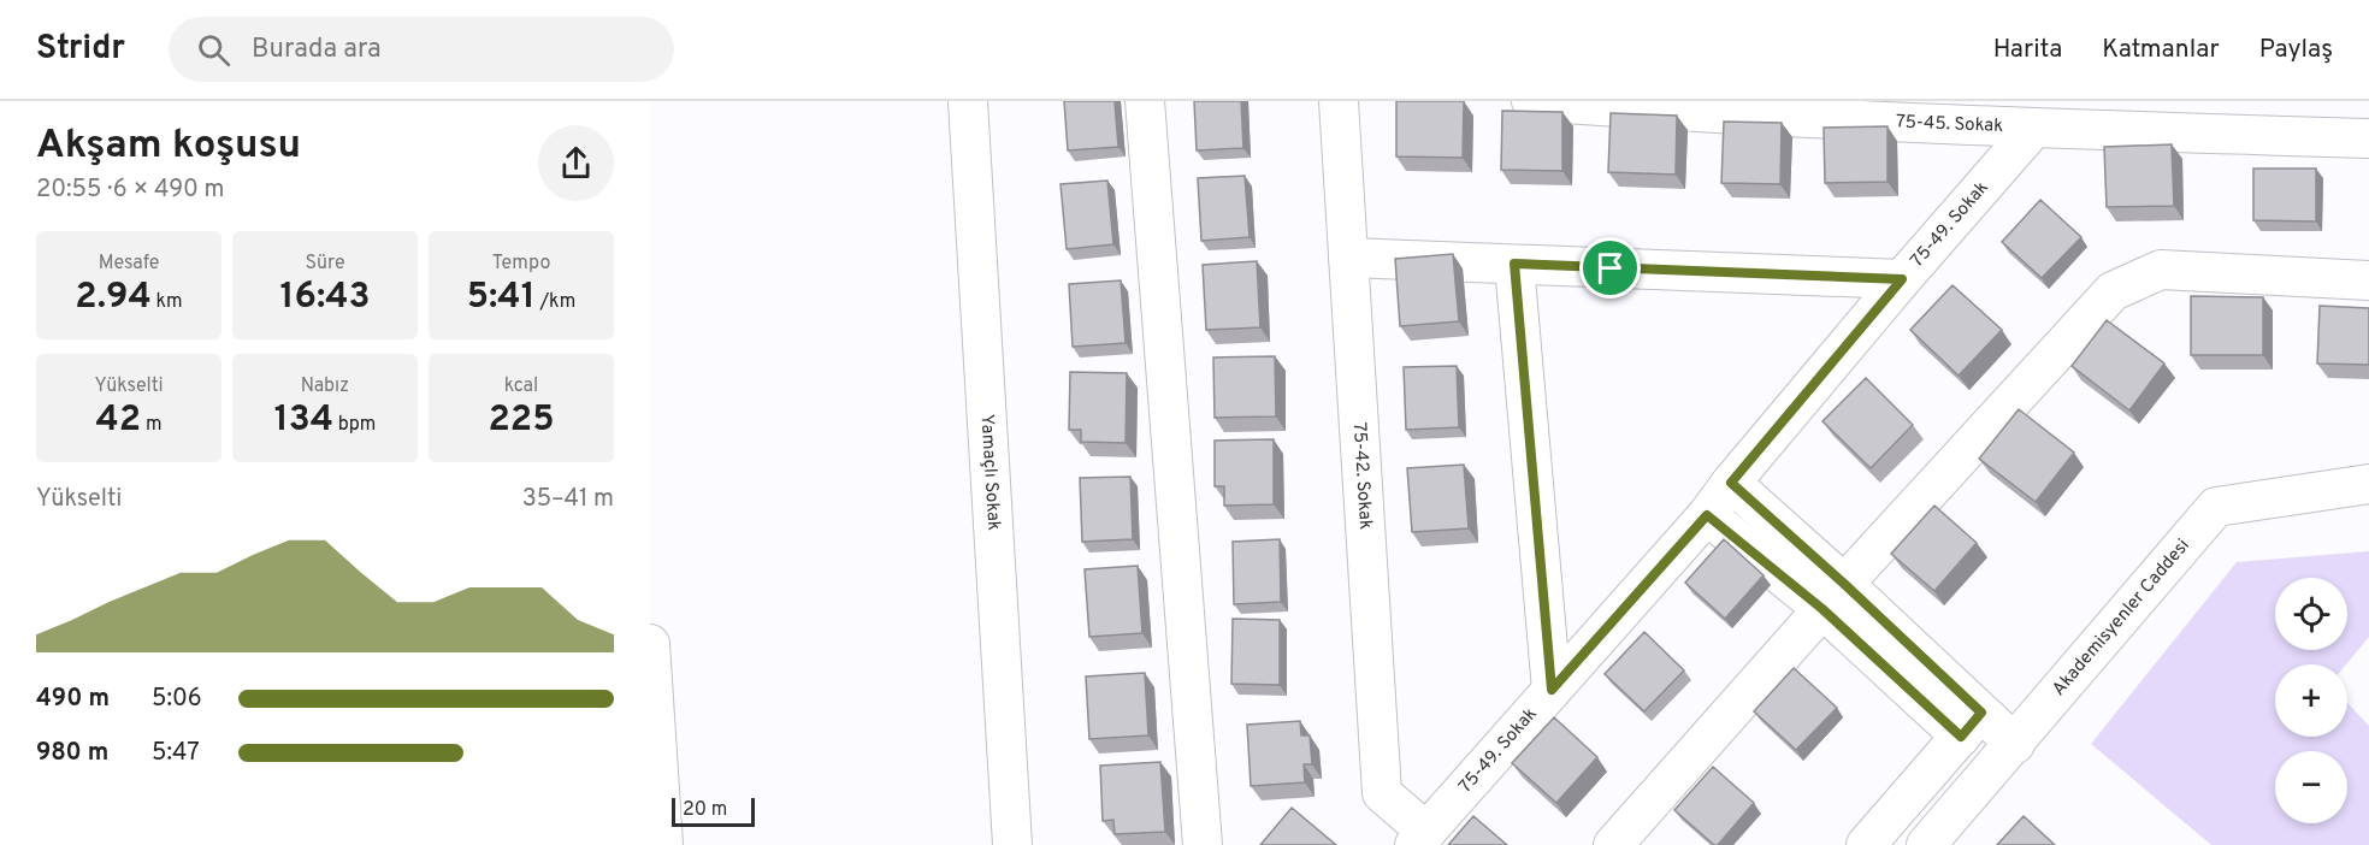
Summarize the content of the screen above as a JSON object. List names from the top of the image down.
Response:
{
  "streets": {
    "street": [
      "75-45. Sokak",
      "75-49. Sokak",
      "Yamaçlı Sokak",
      "75-42. Sokak",
      "Akademisyenler Caddesi"
    ]
  },
  "crossings": [
    ["75-45. Sokak", "75-49. Sokak"],
    ["75-49. Sokak", "75-42. Sokak"]
  ],
  "scale_bar": "20 m",
  "page": {
    "header": "Stridr",
    "search": "Burada ara",
    "nav": ["Harita", "Katmanlar", "Paylaş"],
    "heading": ["Akşam koşusu", "20:55 · 6 × 490 m"],
    "stats": [
      ["Mesafe", "2.94 km"],
      ["Süre", "16:43"],
      ["Tempo", "5:41 /km"],
      ["Yükselti", "42 m"],
      ["Nabız", "134 bpm"],
      ["kcal", "225"]
    ],
    "chart": ["Yükselti", "35–41 m"],
    "map_buttons": ["+", "−"],
    "list": [
      {
        "name": "490 m",
        "note": "5:06"
      },
      {
        "name": "980 m",
        "note": "5:47"
      }
    ],
    "scale": "20 m"
  }
}
